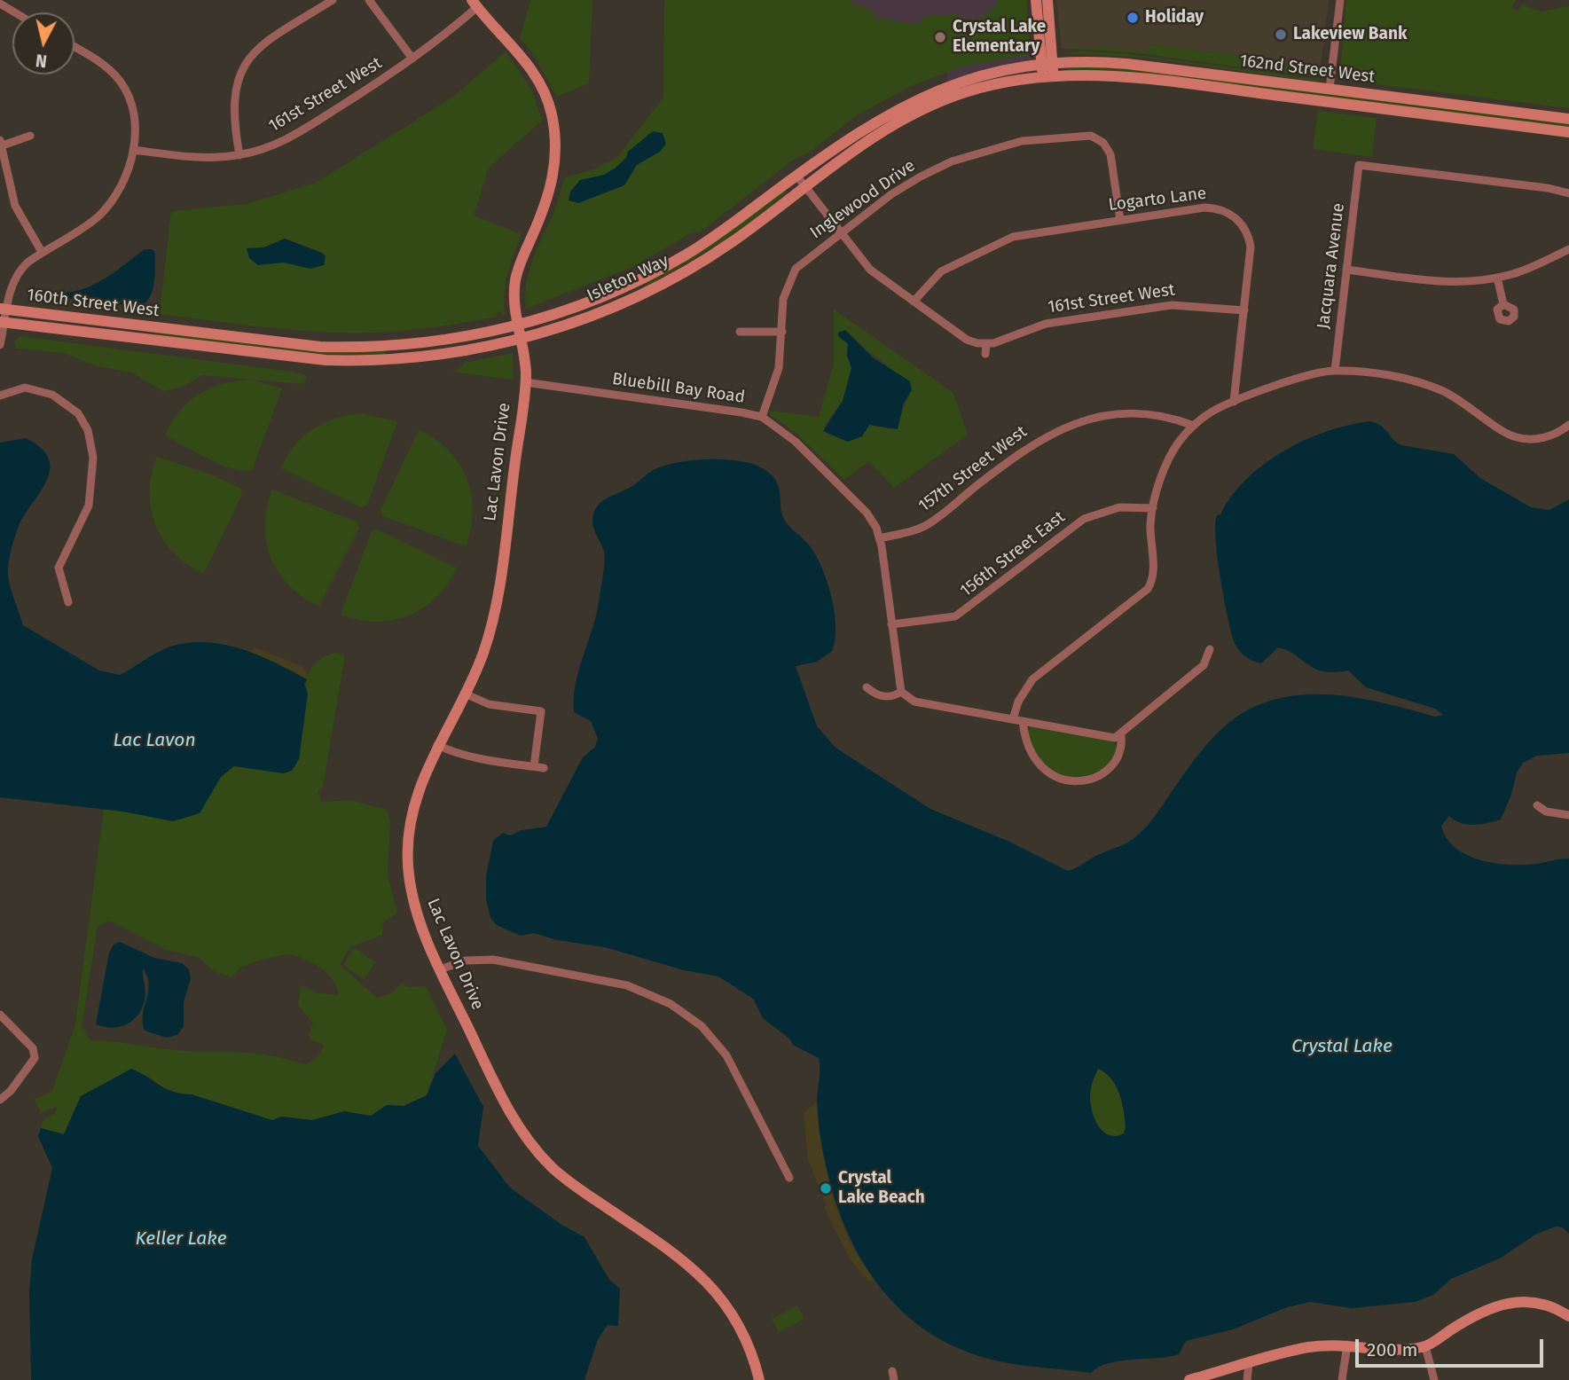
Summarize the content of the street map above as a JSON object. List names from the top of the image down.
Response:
{
  "streets": {
    "main road": [
      "162nd Street West",
      "Isleton Way",
      "160th Street West",
      "Lac Lavon Drive"
    ],
    "street": [
      "161st Street West",
      "Inglewood Drive",
      "Logarto Lane",
      "Jacquara Avenue",
      "Bluebill Bay Road",
      "157th Street West",
      "156th Street East"
    ]
  },
  "crossings": [
    ["162nd Street West", "Isleton Way"],
    ["161st Street West", "Logarto Lane"],
    ["161st Street West", "Lac Lavon Drive"],
    ["Inglewood Drive", "Logarto Lane"],
    ["Inglewood Drive", "Bluebill Bay Road"],
    ["Isleton Way", "160th Street West"],
    ["Isleton Way", "Lac Lavon Drive"],
    ["Bluebill Bay Road", "Lac Lavon Drive"],
    ["Bluebill Bay Road", "157th Street West"],
    ["Bluebill Bay Road", "156th Street East"]
  ],
  "water": ["Lac Lavon", "Crystal Lake", "Keller Lake"],
  "places": [
    "Holiday",
    "Lakeview Bank",
    "Crystal Lake Elementary",
    "Crystal Lake Beach"
  ],
  "scale_bar": "200 m",
  "north": "bottom"
}
